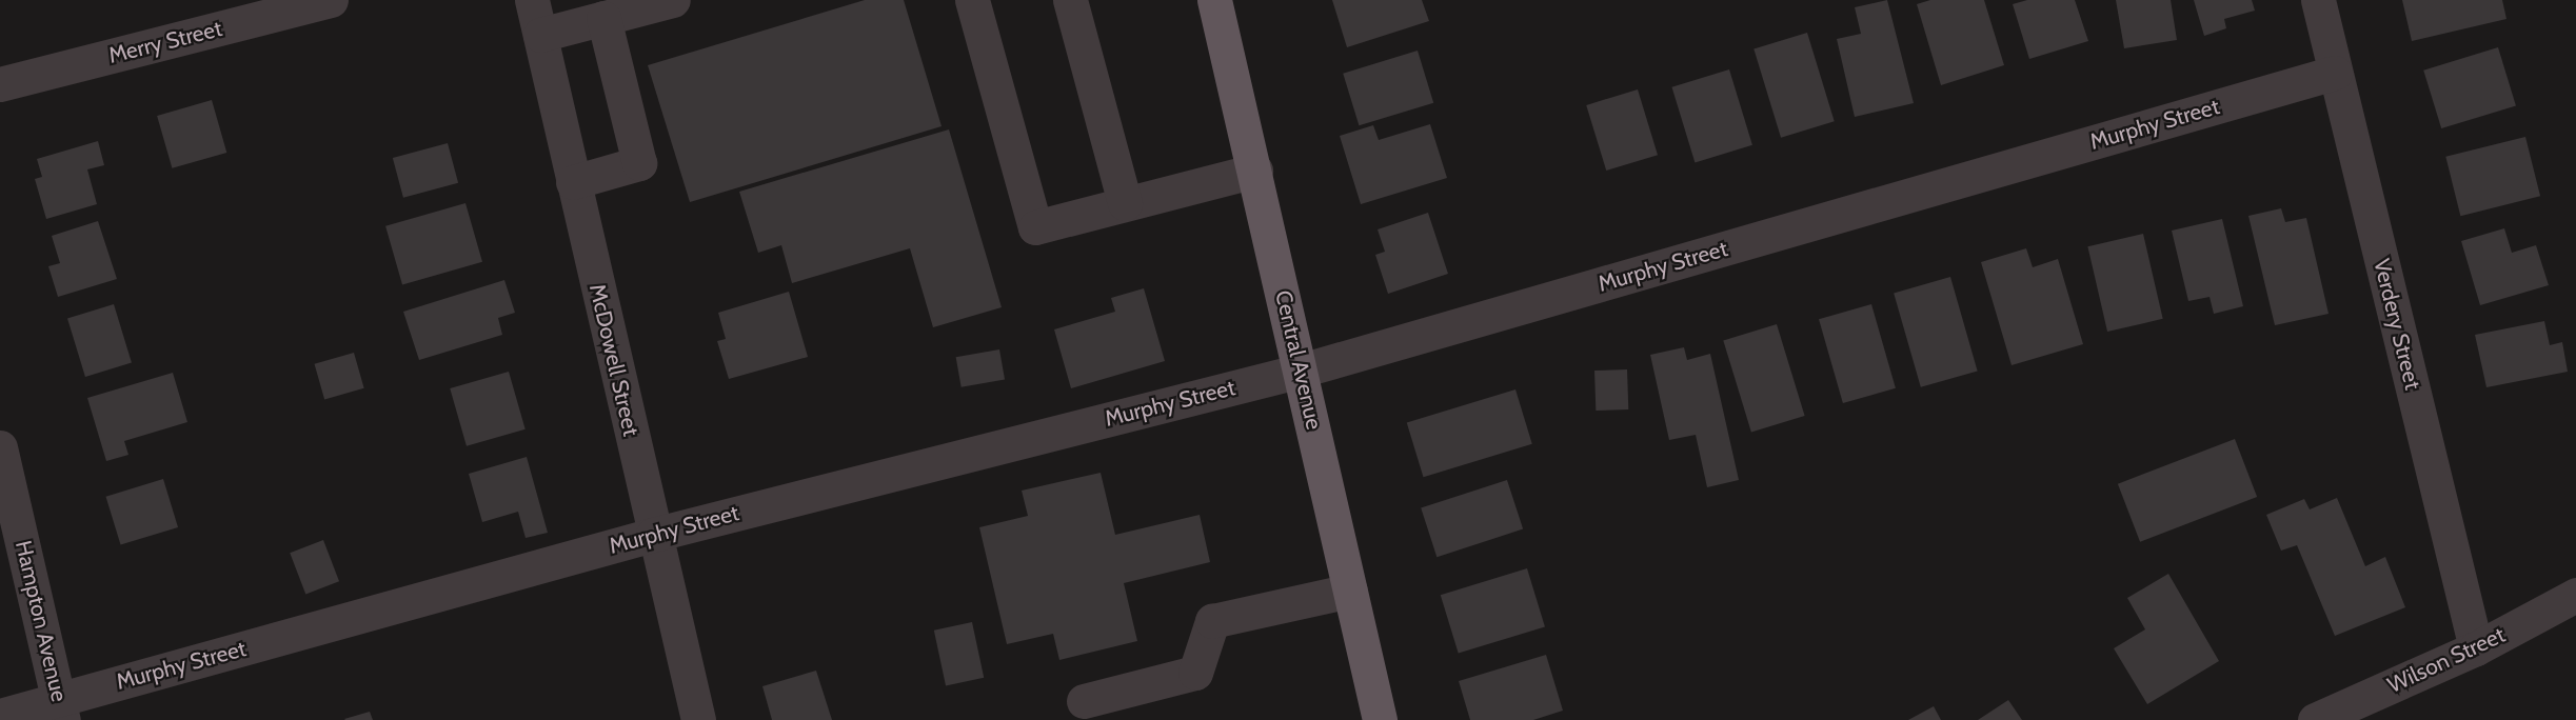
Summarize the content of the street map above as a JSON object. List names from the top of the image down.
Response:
{
  "streets": {
    "main road": ["Central Avenue"],
    "street": [
      "Merry Street",
      "Murphy Street",
      "Verdery Street",
      "McDowell Street",
      "Hampton Avenue",
      "Wilson Street"
    ]
  },
  "crossings": [
    ["Murphy Street", "Verdery Street"],
    ["Murphy Street", "McDowell Street"],
    ["Murphy Street", "Central Avenue"],
    ["Murphy Street", "Hampton Avenue"],
    ["Verdery Street", "Wilson Street"]
  ]
}
